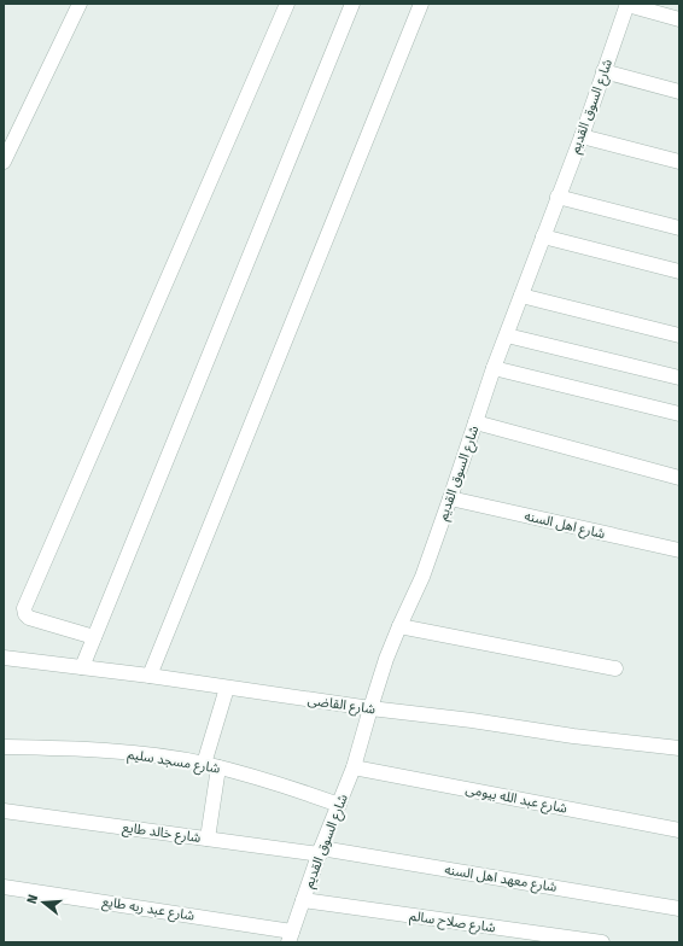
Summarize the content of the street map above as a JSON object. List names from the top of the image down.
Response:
{
  "streets": {
    "street": [
      "شارع السوق القديم",
      "شارع اهل السنه",
      "شارع القاضى",
      "شارع مسجد سليم",
      "شارع عبد الله بيومى",
      "شارع خالد طايع",
      "شارع معهد اهل السنه",
      "شارع عبد ربه طايع",
      "شارع صلاح سالم"
    ]
  },
  "crossings": [
    ["شارع السوق القديم", "شارع اهل السنه"],
    ["شارع السوق القديم", "شارع القاضى"],
    ["شارع السوق القديم", "شارع مسجد سليم"],
    ["شارع السوق القديم", "شارع عبد الله بيومى"],
    ["شارع السوق القديم", "شارع خالد طايع"],
    ["شارع السوق القديم", "شارع معهد اهل السنه"],
    ["شارع السوق القديم", "شارع عبد ربه طايع"],
    ["شارع السوق القديم", "شارع صلاح سالم"],
    ["شارع خالد طايع", "شارع معهد اهل السنه"]
  ],
  "north": "left"
}
